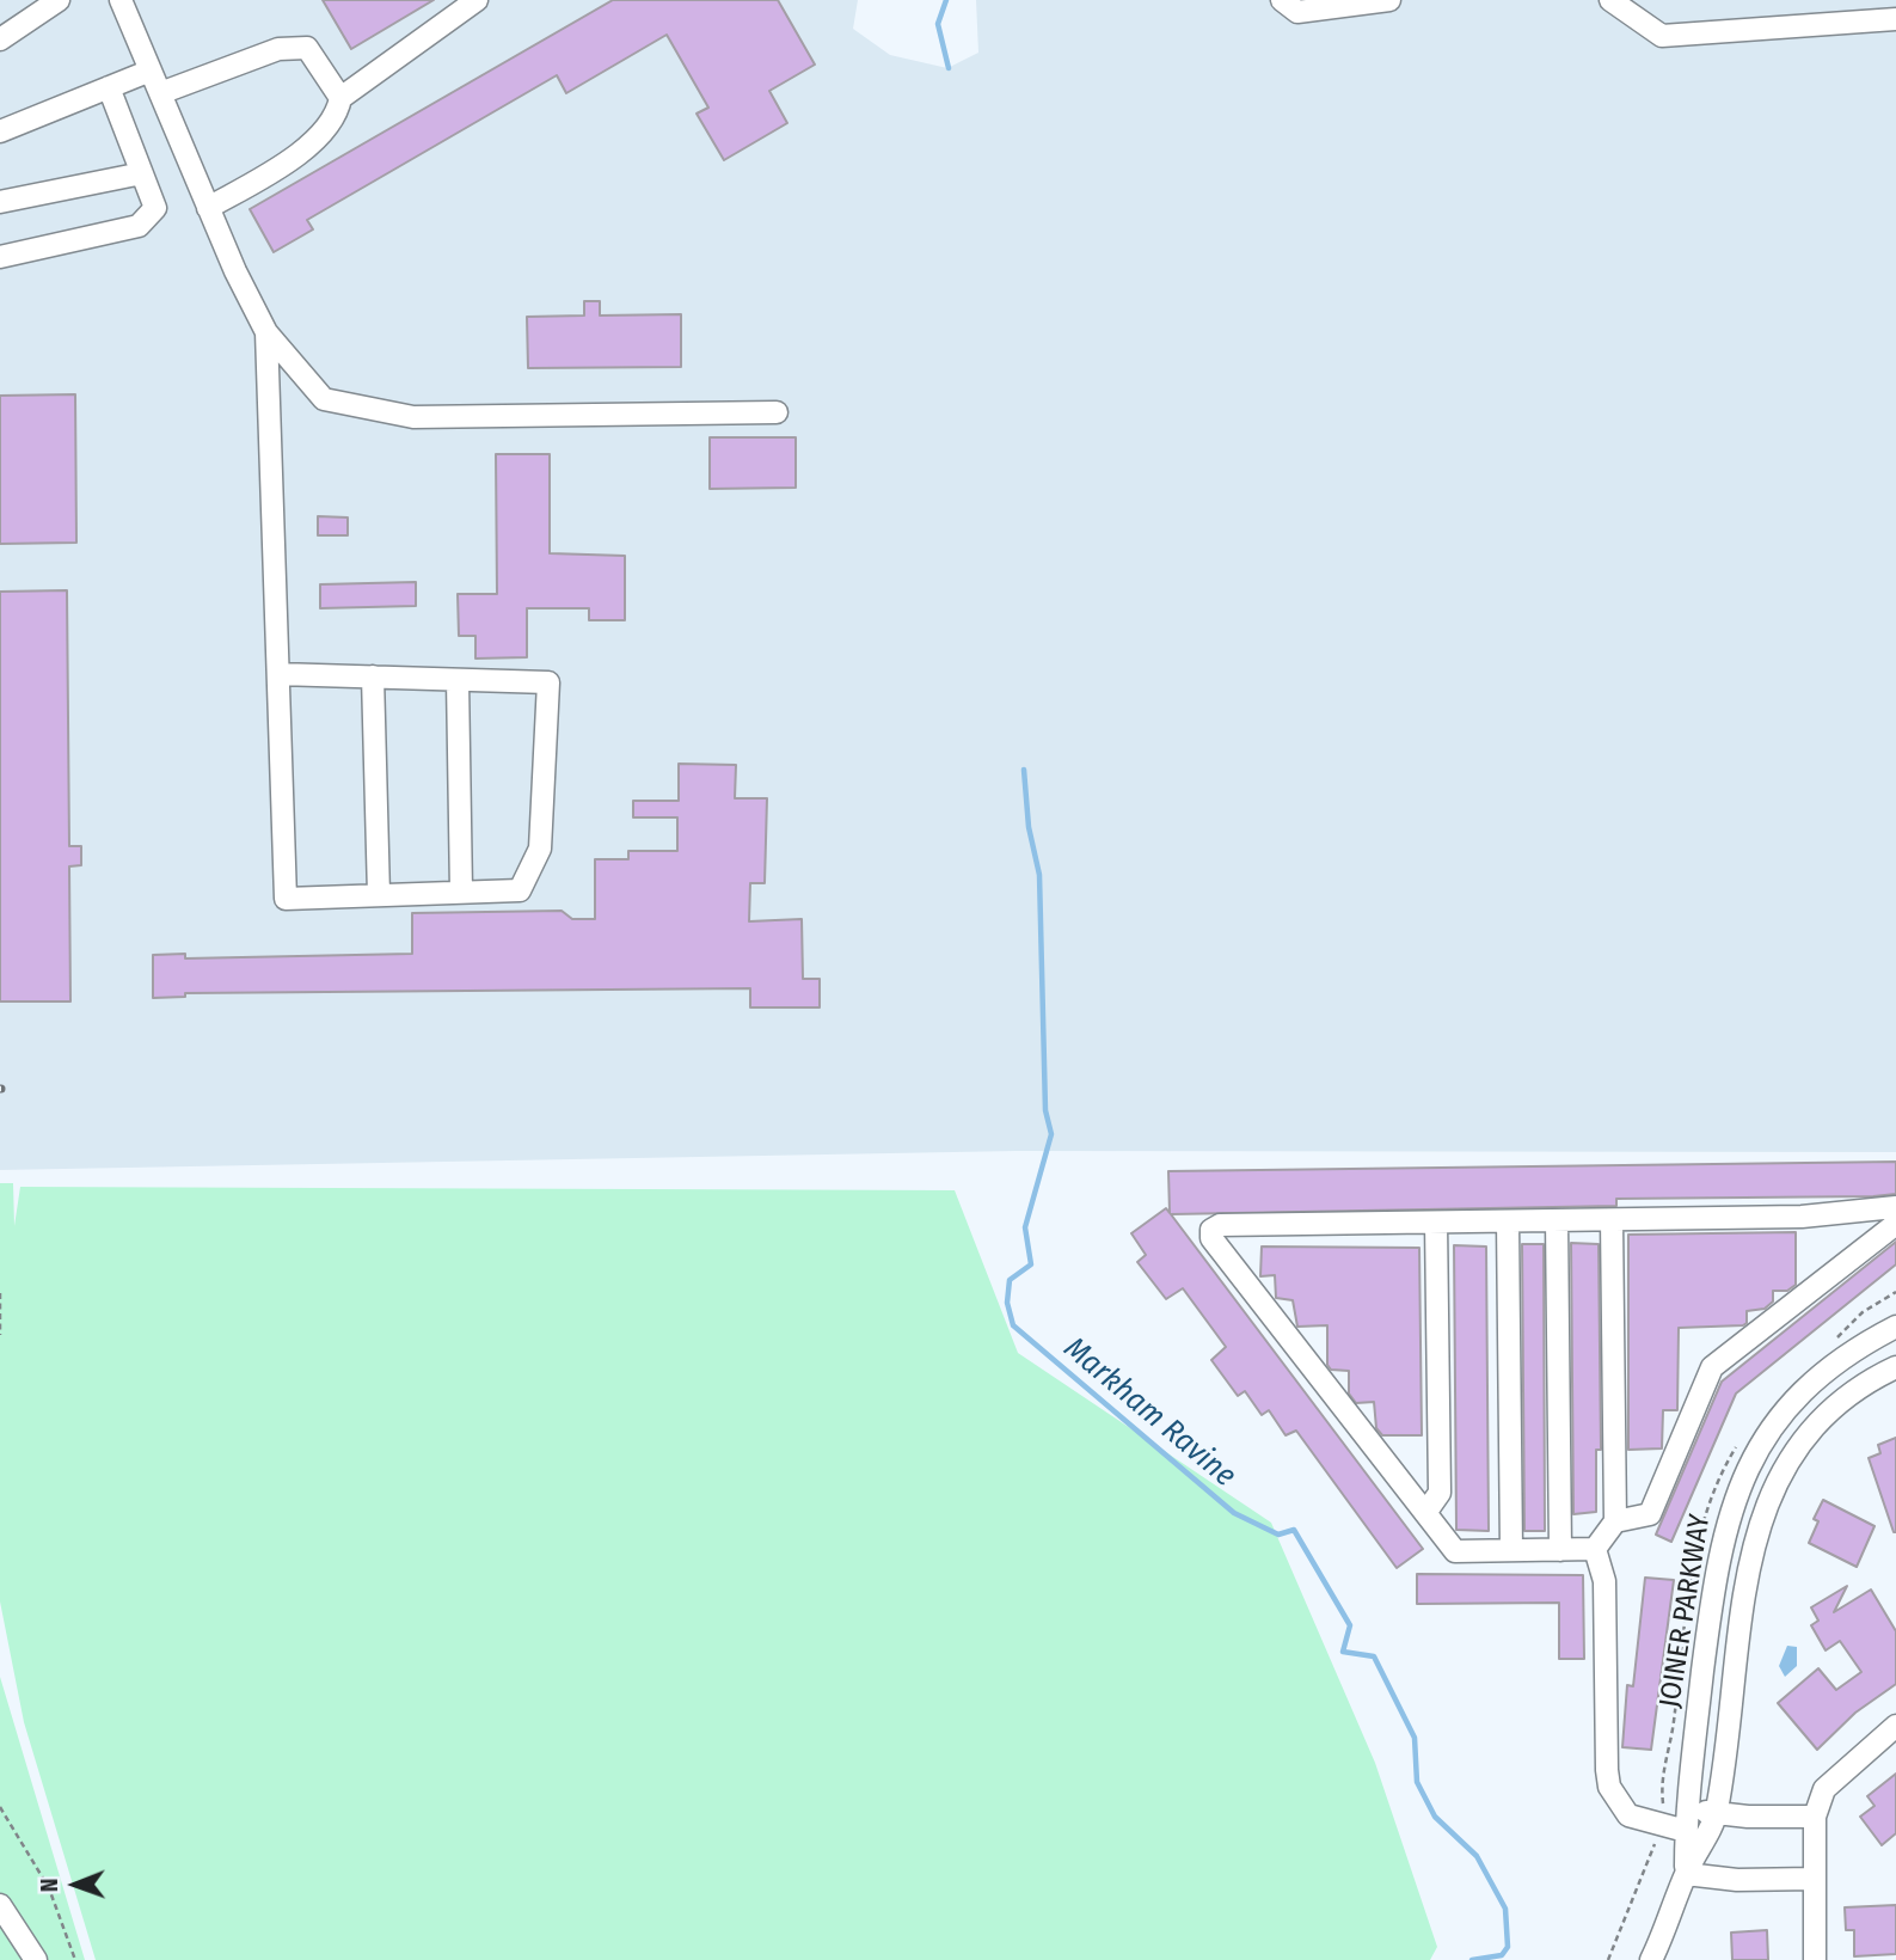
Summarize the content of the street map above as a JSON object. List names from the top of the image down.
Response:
{
  "streets": {
    "street": ["JOINER PARKWAY"]
  },
  "water": ["Markham Ravine"],
  "north": "left"
}
